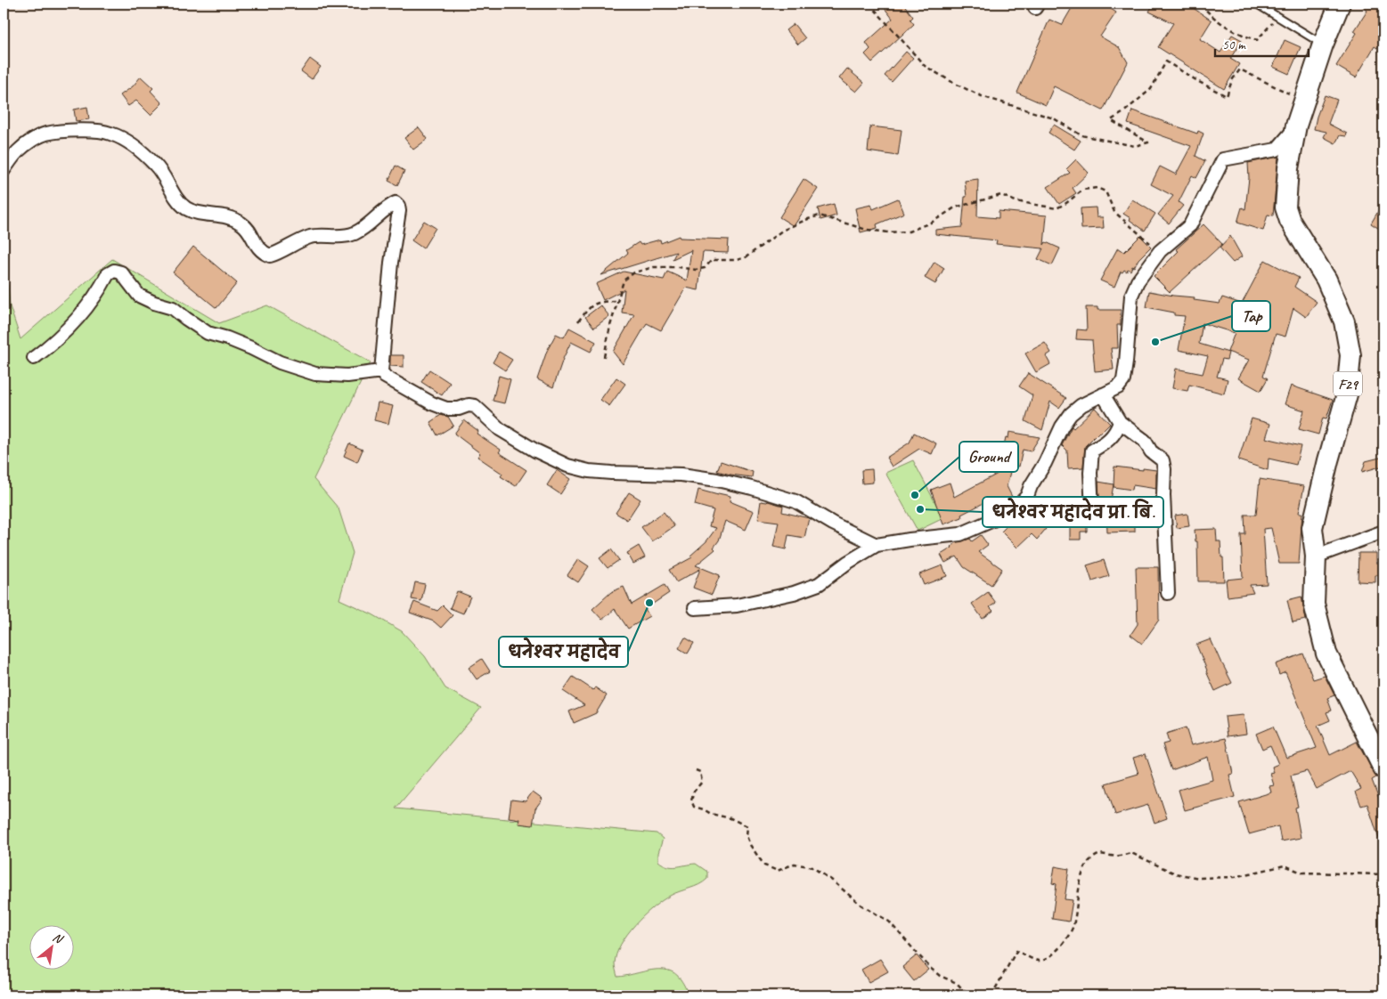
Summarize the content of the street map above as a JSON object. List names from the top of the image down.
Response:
{
  "streets": {
    "main road": ["F29"]
  },
  "places": [
    "Tap",
    "Ground",
    "धनेश्वर महादेव प्रा. बि.",
    "धनेश्वर महादेव"
  ],
  "scale_bar": "50 m",
  "north": "top right"
}
